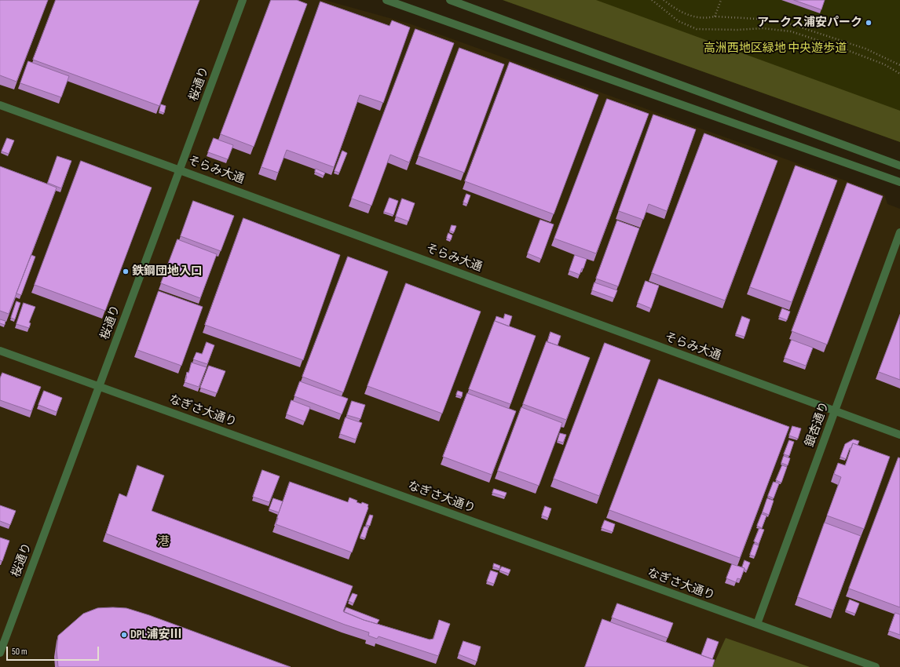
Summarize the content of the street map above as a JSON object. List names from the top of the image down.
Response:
{
  "streets": {
    "street": [
      "桜通り",
      "そらみ大通",
      "なぎさ大通り",
      "銀杏通り"
    ]
  },
  "crossings": [
    ["桜通り", "そらみ大通"],
    ["桜通り", "なぎさ大通り"],
    ["そらみ大通", "銀杏通り"],
    ["なぎさ大通り", "銀杏通り"]
  ],
  "districts": ["港"],
  "parks": ["高洲西地区緑地 中央遊歩道"],
  "places": ["アークス浦安パーク", "鉄鋼団地入口", "DPL浦安Ⅲ"],
  "scale_bar": "50 m"
}
